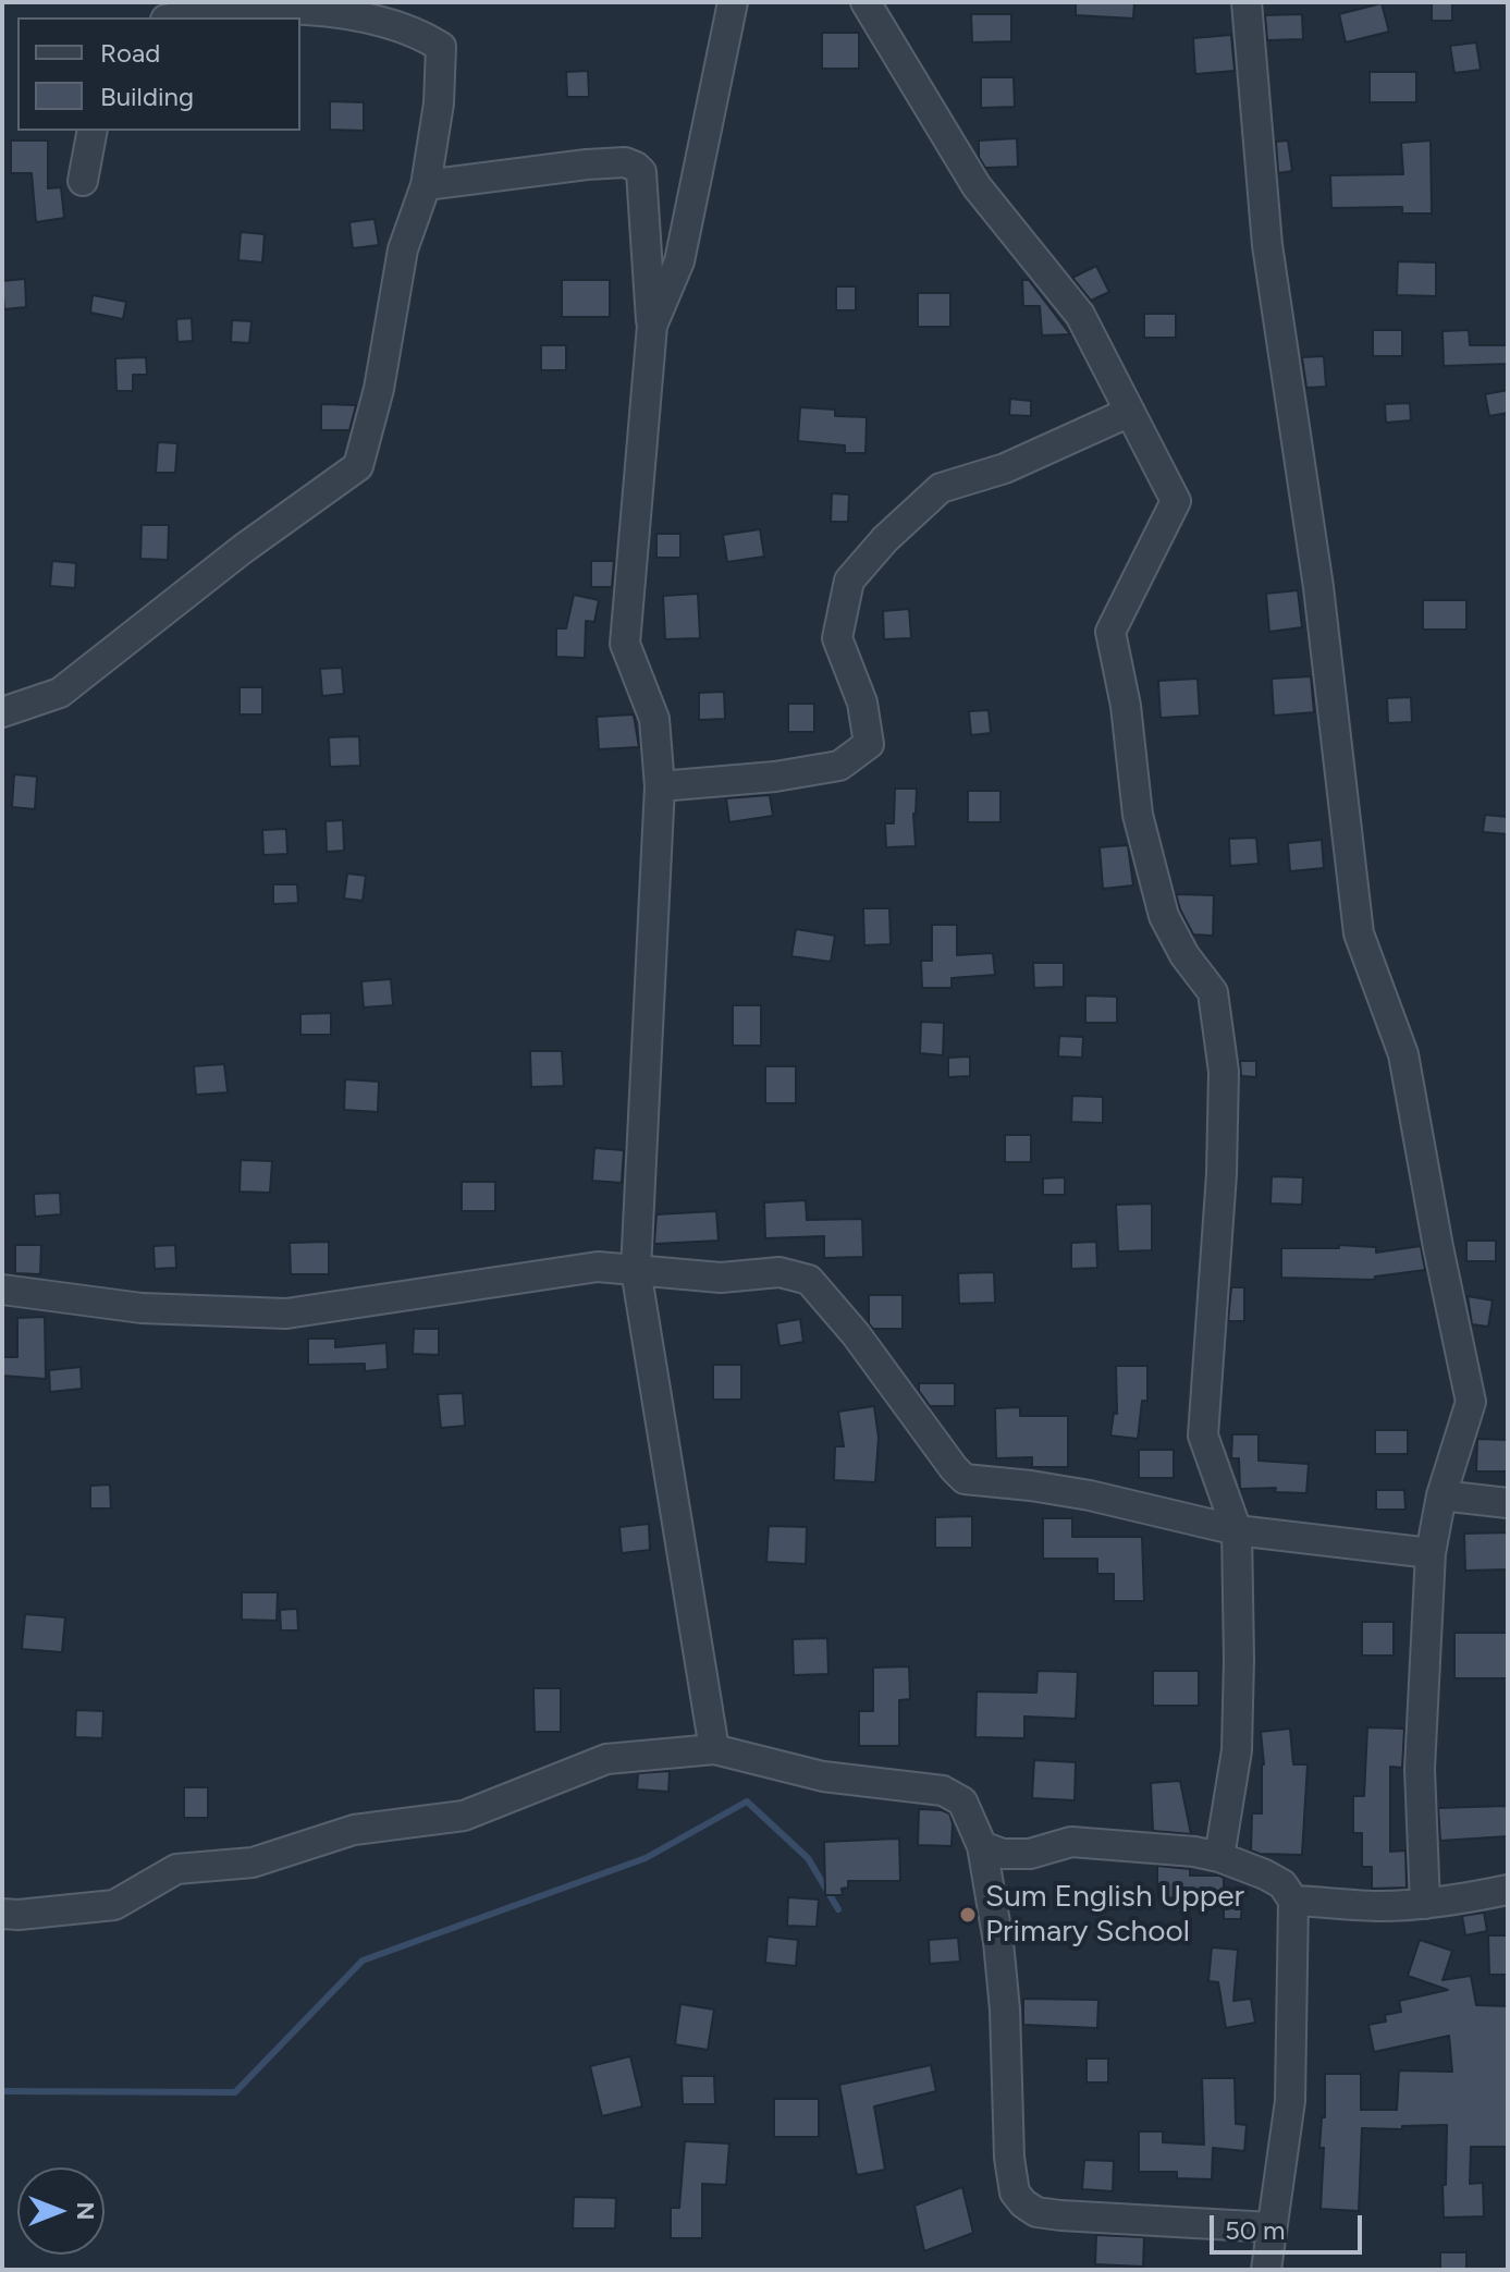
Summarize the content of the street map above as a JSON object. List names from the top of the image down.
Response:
{
  "places": ["Sum English Upper Primary School"],
  "legend": ["Road", "Building"],
  "scale_bar": "50 m",
  "north": "right"
}
